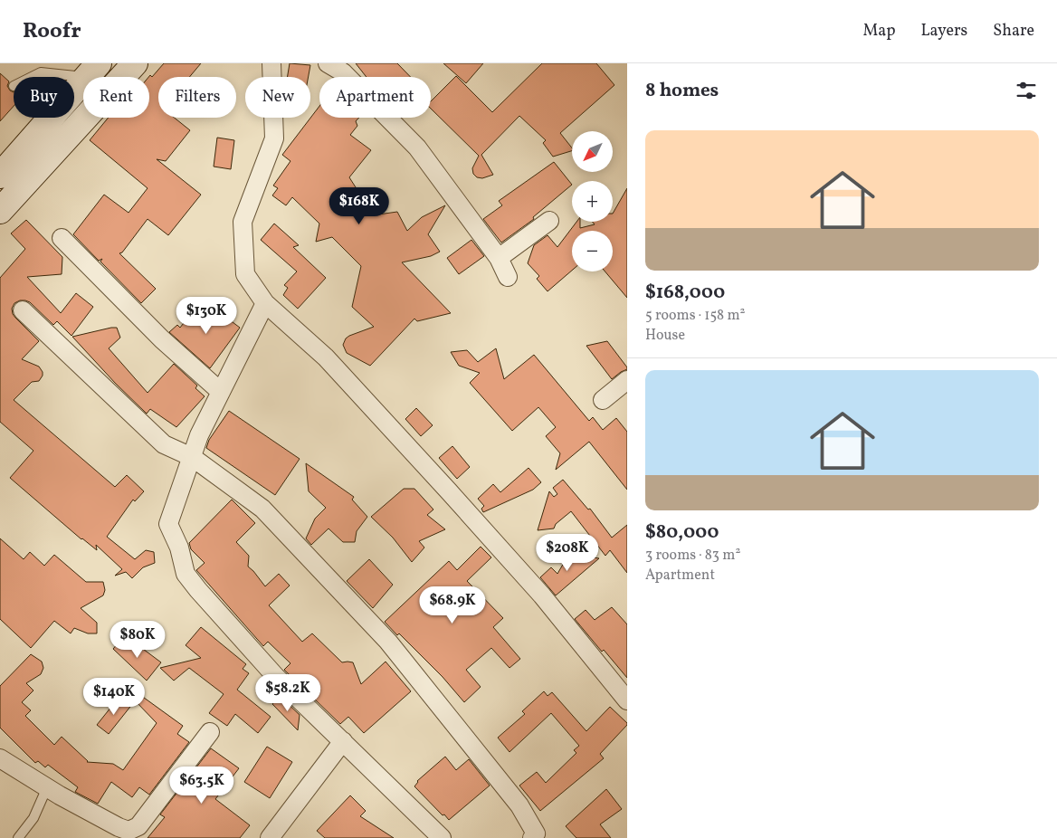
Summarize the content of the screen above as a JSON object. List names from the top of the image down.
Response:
{
  "north": "bottom left",
  "page": {
    "header": "Roofr",
    "nav": ["Map", "Layers", "Share"],
    "heading": "8 homes",
    "chip": [
      "Buy",
      "Rent",
      "Filters",
      "New",
      "Apartment"
    ],
    "list": [
      {
        "name": "$168,000",
        "note": "5 rooms · 158 m² · House"
      },
      {
        "name": "$80,000",
        "note": "3 rooms · 83 m² · Apartment"
      }
    ],
    "map_buttons": ["+", "−"],
    "price": [
      "$168K",
      "$130K",
      "$208K",
      "$68.9K",
      "$80K",
      "$58.2K",
      "$140K",
      "$63.5K"
    ]
  }
}
